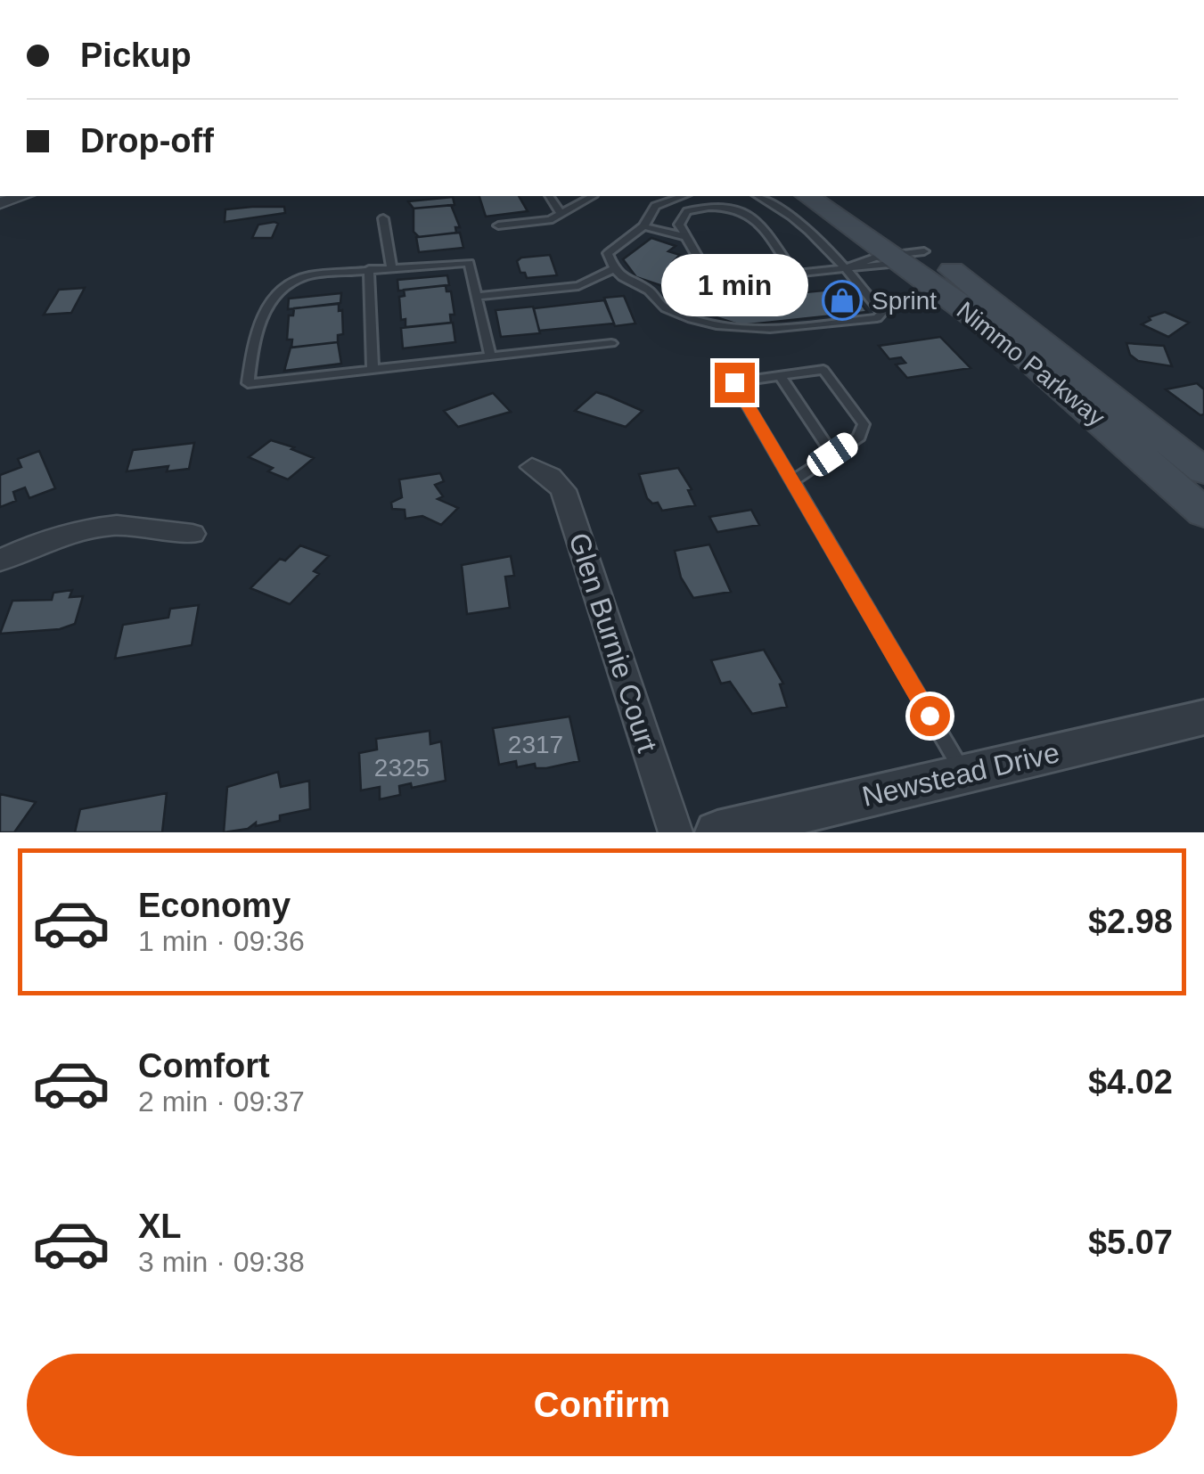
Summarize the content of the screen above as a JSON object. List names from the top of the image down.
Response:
{
  "streets": {
    "main road": ["Nimmo Parkway"],
    "street": ["Glen Burnie Court", "Newstead Drive"]
  },
  "places": {
    "shop": ["Sprint"]
  },
  "house_numbers": ["2317", "2325"],
  "page": {
    "banner": ["Pickup", "Drop-off"],
    "bubble": "1 min",
    "list": [
      {
        "name": "Economy",
        "note": "1 min · 09:36",
        "value": "$2.98"
      },
      {
        "name": "Comfort",
        "note": "2 min · 09:37",
        "value": "$4.02"
      },
      {
        "name": "XL",
        "note": "3 min · 09:38",
        "value": "$5.07"
      }
    ],
    "buttons": "Confirm"
  }
}
